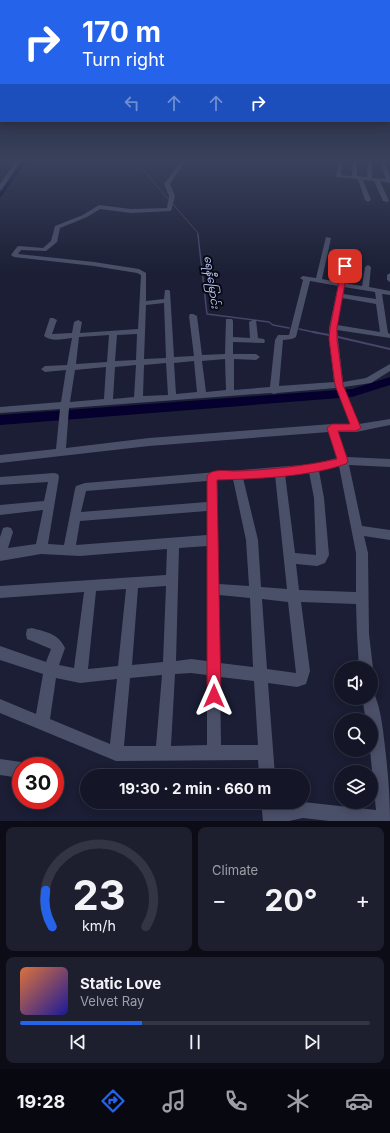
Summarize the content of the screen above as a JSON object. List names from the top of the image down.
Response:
{
  "water": ["ရေနီမြောင်း"],
  "page": {
    "turn": ["170 m", "Turn right"],
    "limit": "30",
    "trip": "19:30 · 2 min · 660 m",
    "tile": "Climate",
    "heat": ["−", "20°", "+"],
    "song": ["Static Love", "Velvet Ray"],
    "tabs": "19:28",
    "gauge": ["23", "km/h"]
  }
}
